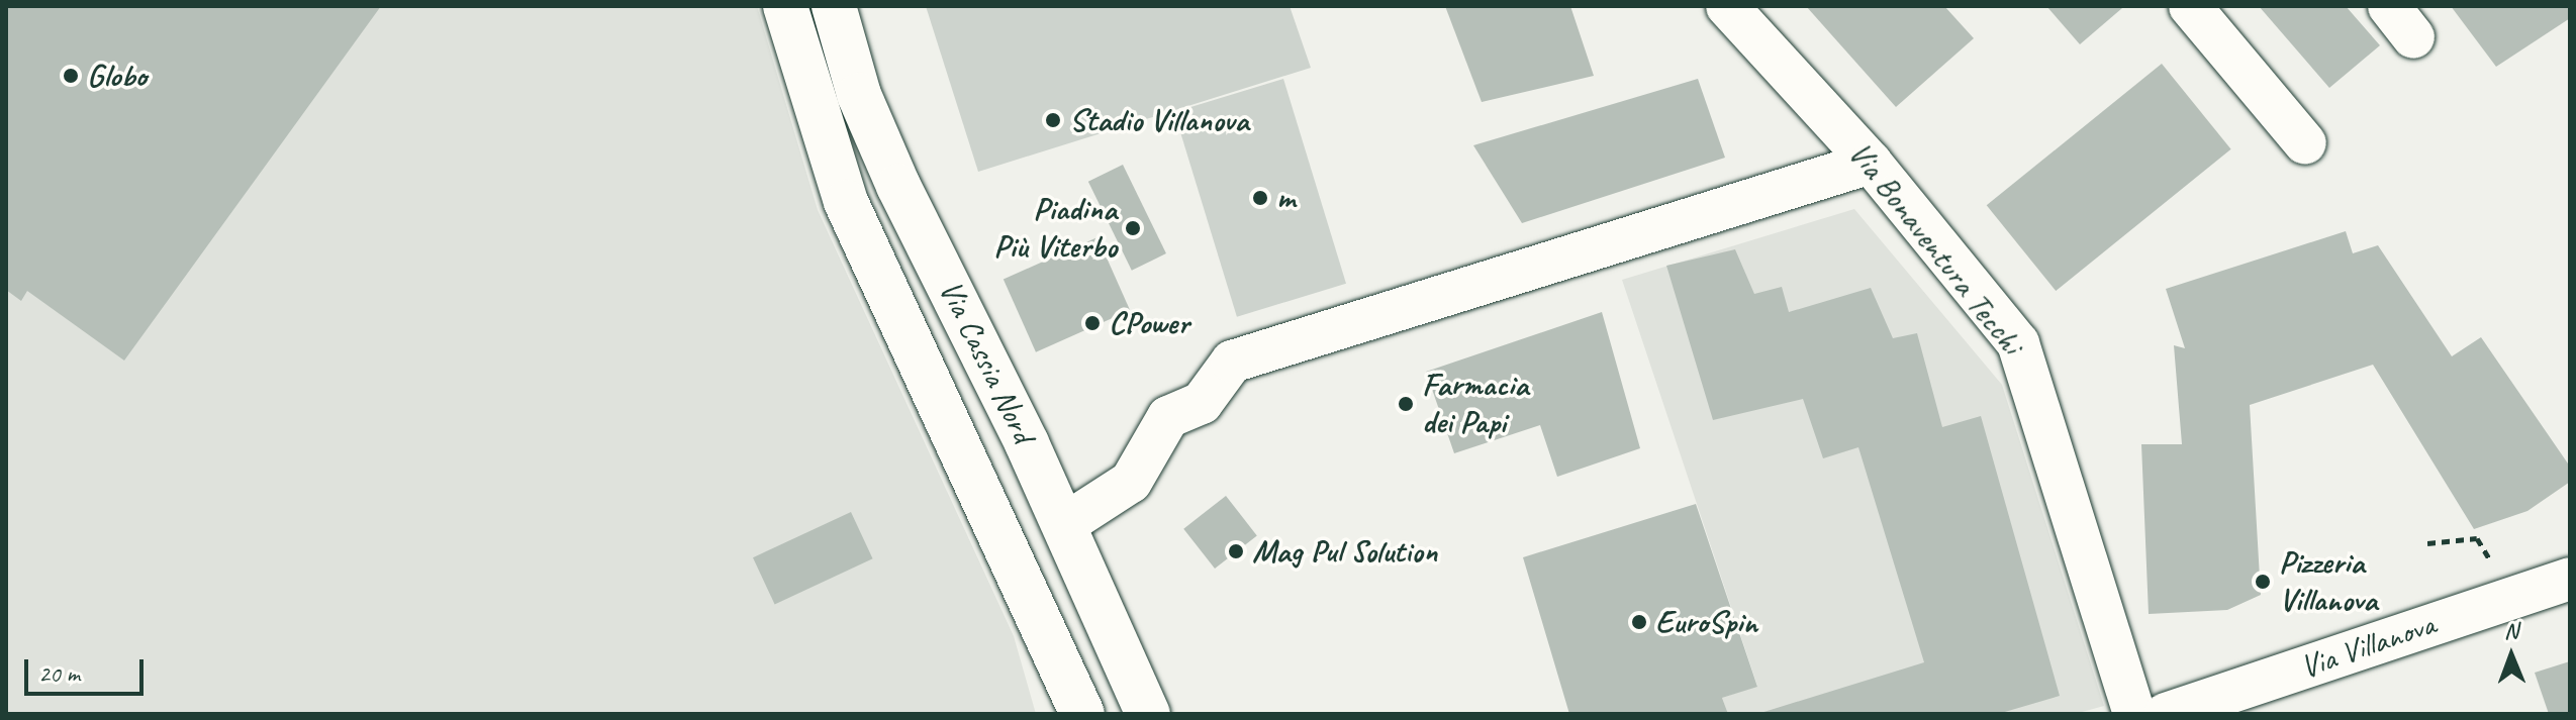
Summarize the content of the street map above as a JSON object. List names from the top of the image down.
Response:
{
  "streets": {
    "main road": ["Via Cassia Nord"],
    "street": ["Via Bonaventura Tecchi", "Via Villanova"]
  },
  "places": [
    "Globo",
    "Stadio Villanova",
    "m",
    "Piadina Più Viterbo",
    "CPower",
    "Farmacia dei Papi",
    "Mag Pul Solution",
    "Pizzeria Villanova",
    "EuroSpin"
  ],
  "scale_bar": "20 m",
  "north": "top"
}
